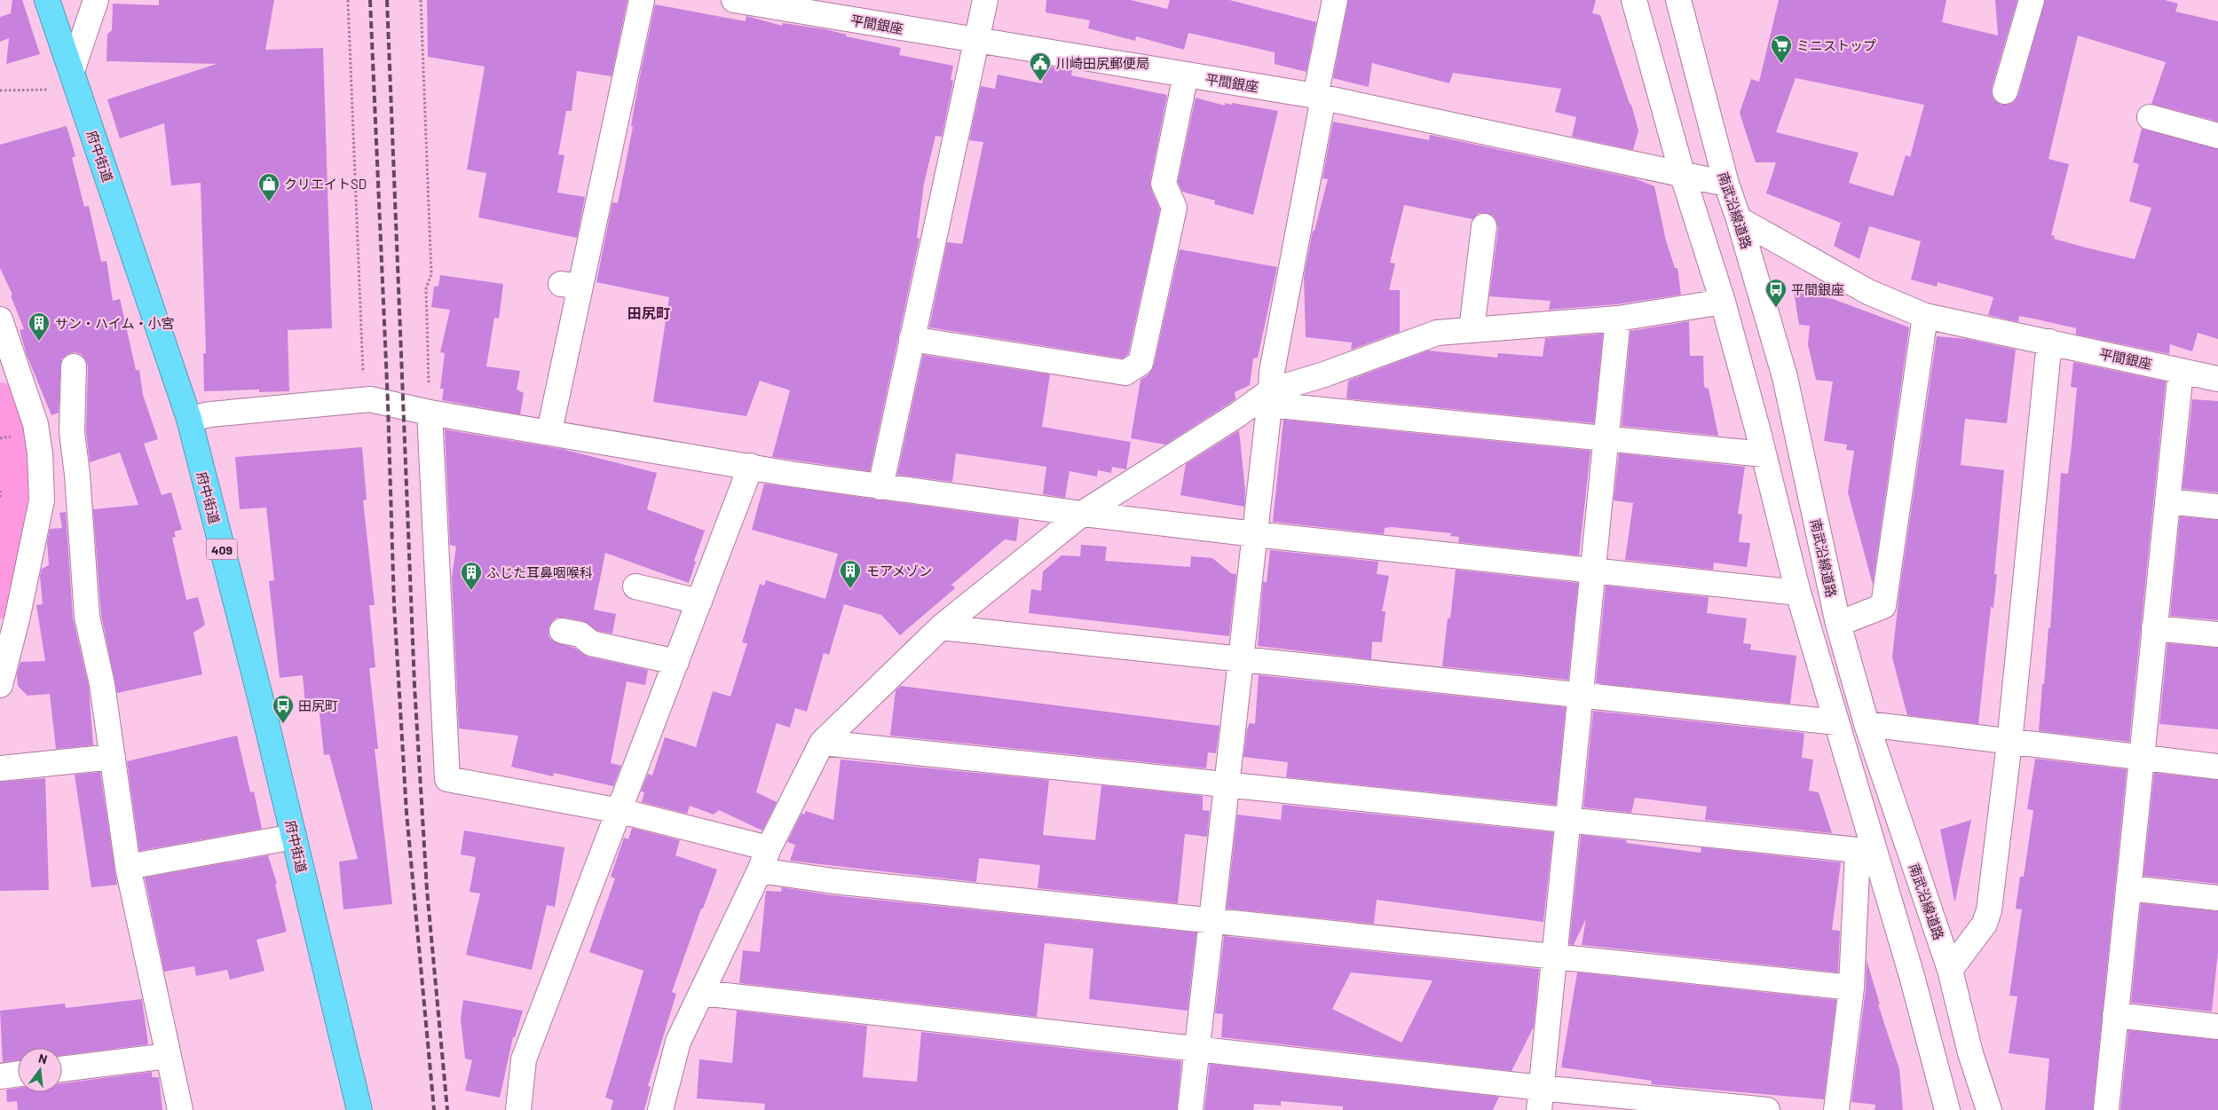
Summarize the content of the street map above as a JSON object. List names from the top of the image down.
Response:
{
  "streets": {
    "highway": ["府中街道", "409"],
    "street": ["平間銀座", "南武沿線道路"]
  },
  "crossings": [
    ["平間銀座", "南武沿線道路"]
  ],
  "districts": ["田尻町"],
  "places": {
    "supermarket": ["ミニストップ"],
    "public building": ["川崎田尻郵便局"],
    "shop": ["クリエイトSD"],
    "bus stop": ["平間銀座", "田尻町"],
    "building": ["サン・ハイム・小宮", "モアメゾン", "ふじた耳鼻咽喉科"]
  },
  "north": "top"
}
